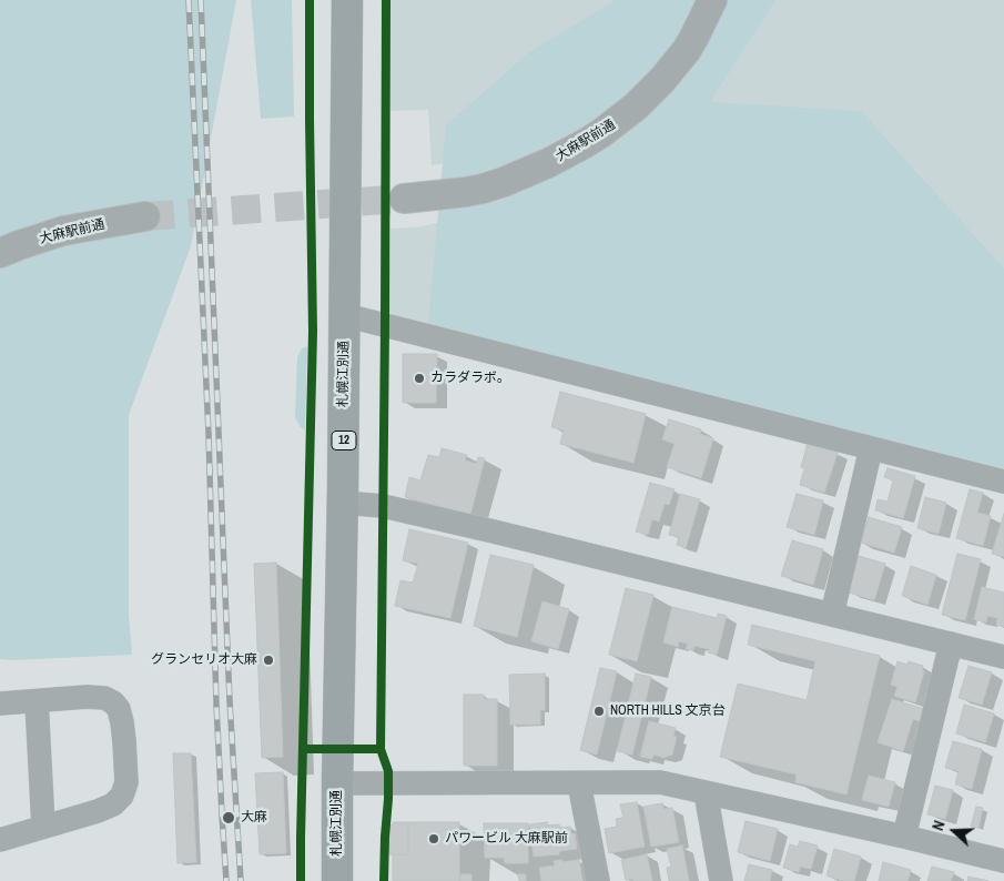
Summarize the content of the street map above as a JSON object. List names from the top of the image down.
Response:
{
  "streets": {
    "highway": ["札幌江別通", "12"],
    "street": ["大麻駅前通"]
  },
  "places": [
    "カラダラボ。",
    "グランセリオ大麻",
    "NORTH HILLS 文京台",
    "大麻",
    "パワービル 大麻駅前"
  ],
  "north": "left"
}
